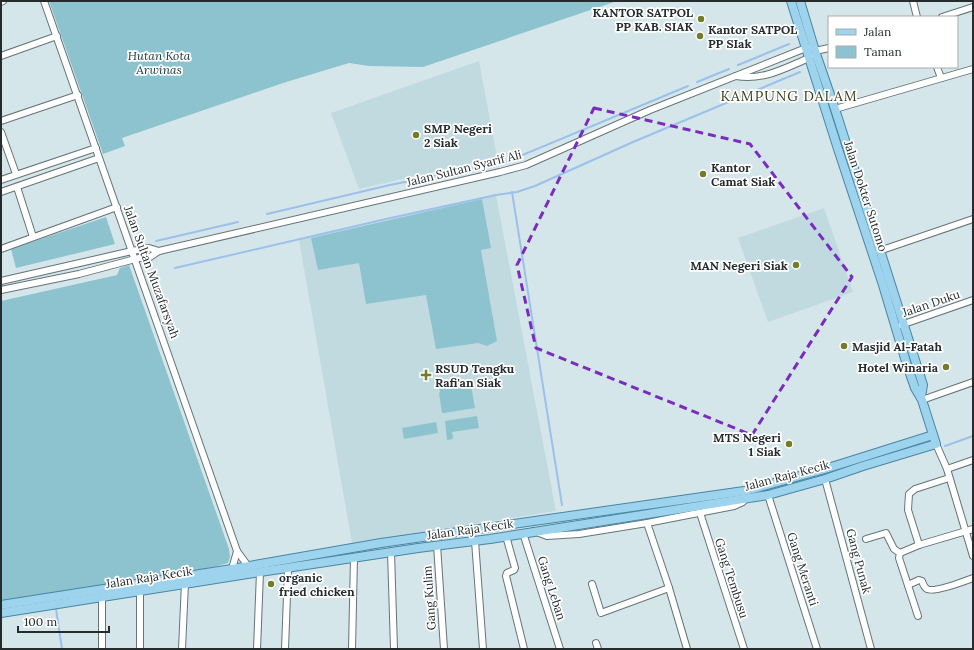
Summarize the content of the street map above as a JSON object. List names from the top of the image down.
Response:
{
  "streets": {
    "main road": ["Jalan Dokter Sutomo", "Jalan Raja Kecik"],
    "street": [
      "Jalan Sultan Syarif Ali",
      "Jalan Sultan Muzafarsyah",
      "Jalan Duku",
      "Gang Punak",
      "Gang Meranti",
      "Gang Tembusu",
      "Gang Leban",
      "Gang Kulim"
    ]
  },
  "crossings": [
    ["Jalan Sultan Syarif Ali", "Jalan Dokter Sutomo"],
    ["Jalan Sultan Syarif Ali", "Jalan Sultan Muzafarsyah"],
    ["Jalan Dokter Sutomo", "Jalan Duku"],
    ["Jalan Dokter Sutomo", "Jalan Raja Kecik"],
    ["Jalan Sultan Muzafarsyah", "Jalan Raja Kecik"],
    ["Jalan Raja Kecik", "Gang Punak"],
    ["Jalan Raja Kecik", "Gang Meranti"],
    ["Jalan Raja Kecik", "Gang Leban"],
    ["Jalan Raja Kecik", "Gang Kulim"]
  ],
  "districts": ["KAMPUNG DALAM"],
  "parks": ["Hutan Kota Arwinas"],
  "places": {
    "other": [
      "KANTOR SATPOL PP KAB. SIAK",
      "Kantor SATPOL PP SIak",
      "SMP Negeri 2 Siak",
      "Kantor Camat Siak",
      "MAN Negeri Siak",
      "Masjid Al-Fatah",
      "Hotel Winaria",
      "MTS Negeri 1 Siak",
      "organic fried chicken"
    ],
    "health": ["RSUD Tengku Rafi'an Siak"]
  },
  "legend": ["Jalan", "Taman"],
  "scale_bar": "100 m"
}
